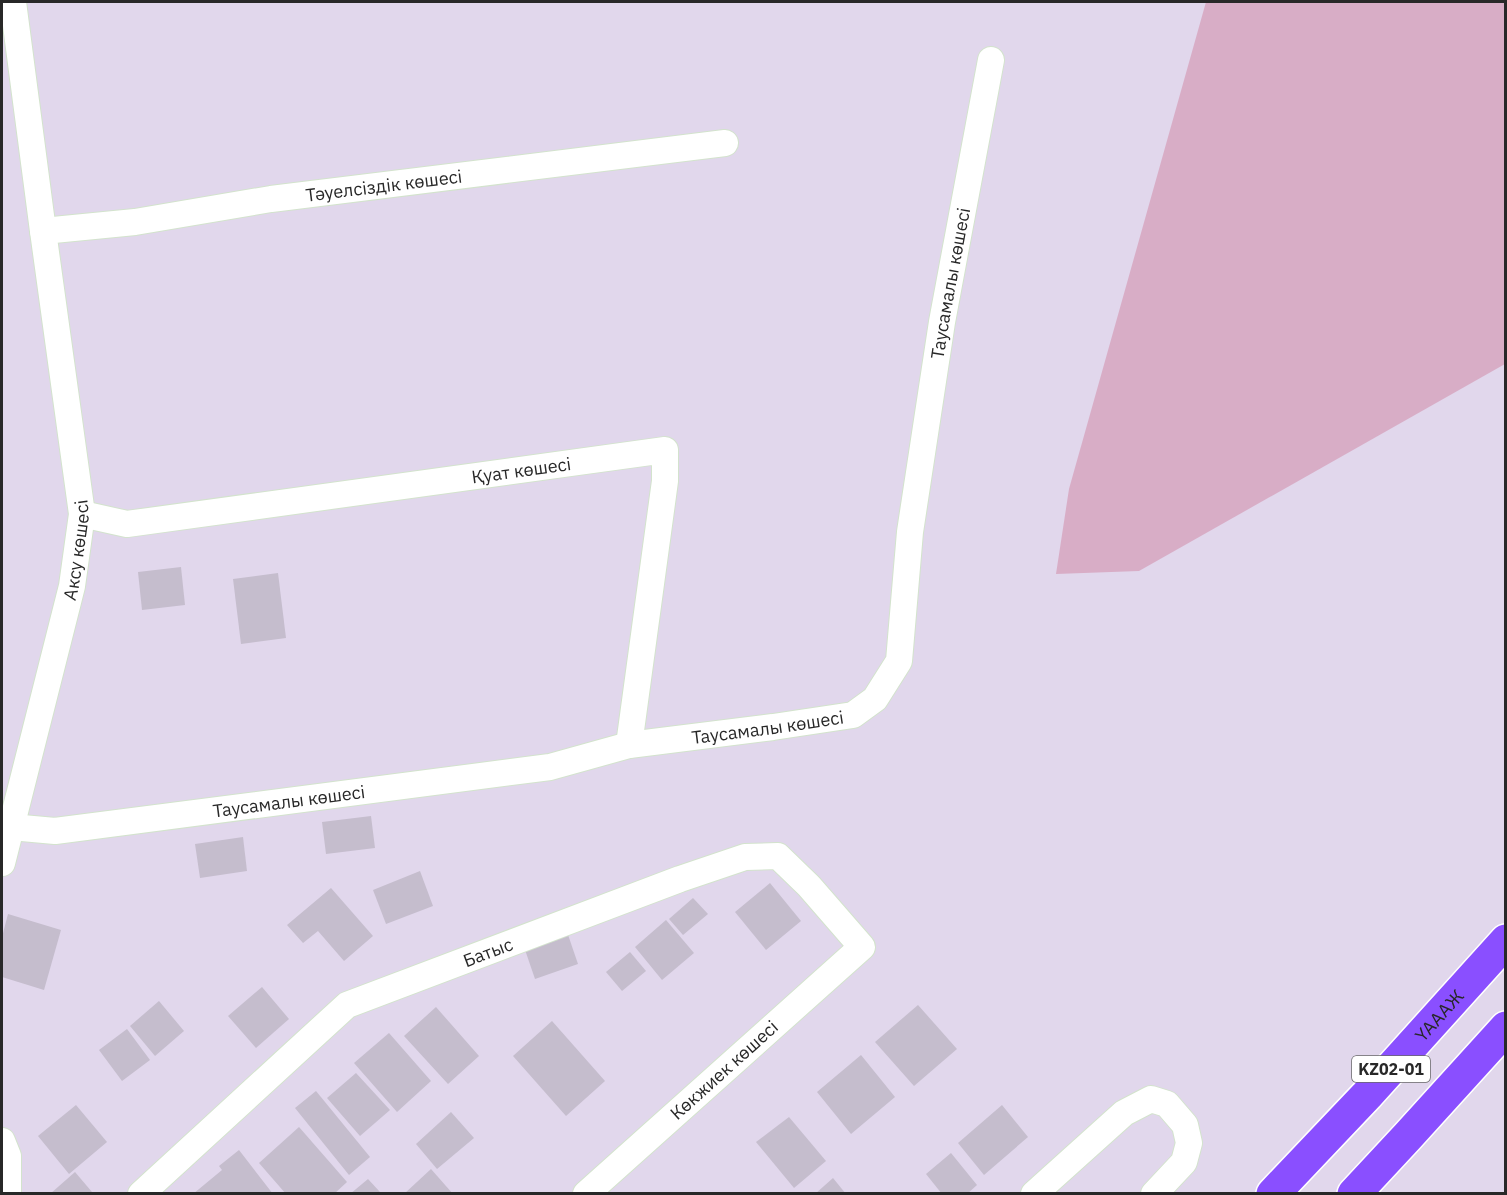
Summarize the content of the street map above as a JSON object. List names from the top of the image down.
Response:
{
  "streets": {
    "highway": ["ҮАААЖ", "KZ02-01"],
    "street": [
      "Тәуелсіздік көшесі",
      "Таусамалы көшесі",
      "Қуат көшесі",
      "Аксу көшесі",
      "Батыс",
      "Көкжиек көшесі"
    ]
  },
  "crossings": [
    ["Тәуелсіздік көшесі", "Аксу көшесі"],
    ["Таусамалы көшесі", "Қуат көшесі"],
    ["Таусамалы көшесі", "Аксу көшесі"],
    ["Қуат көшесі", "Аксу көшесі"],
    ["Батыс", "Көкжиек көшесі"]
  ]
}
